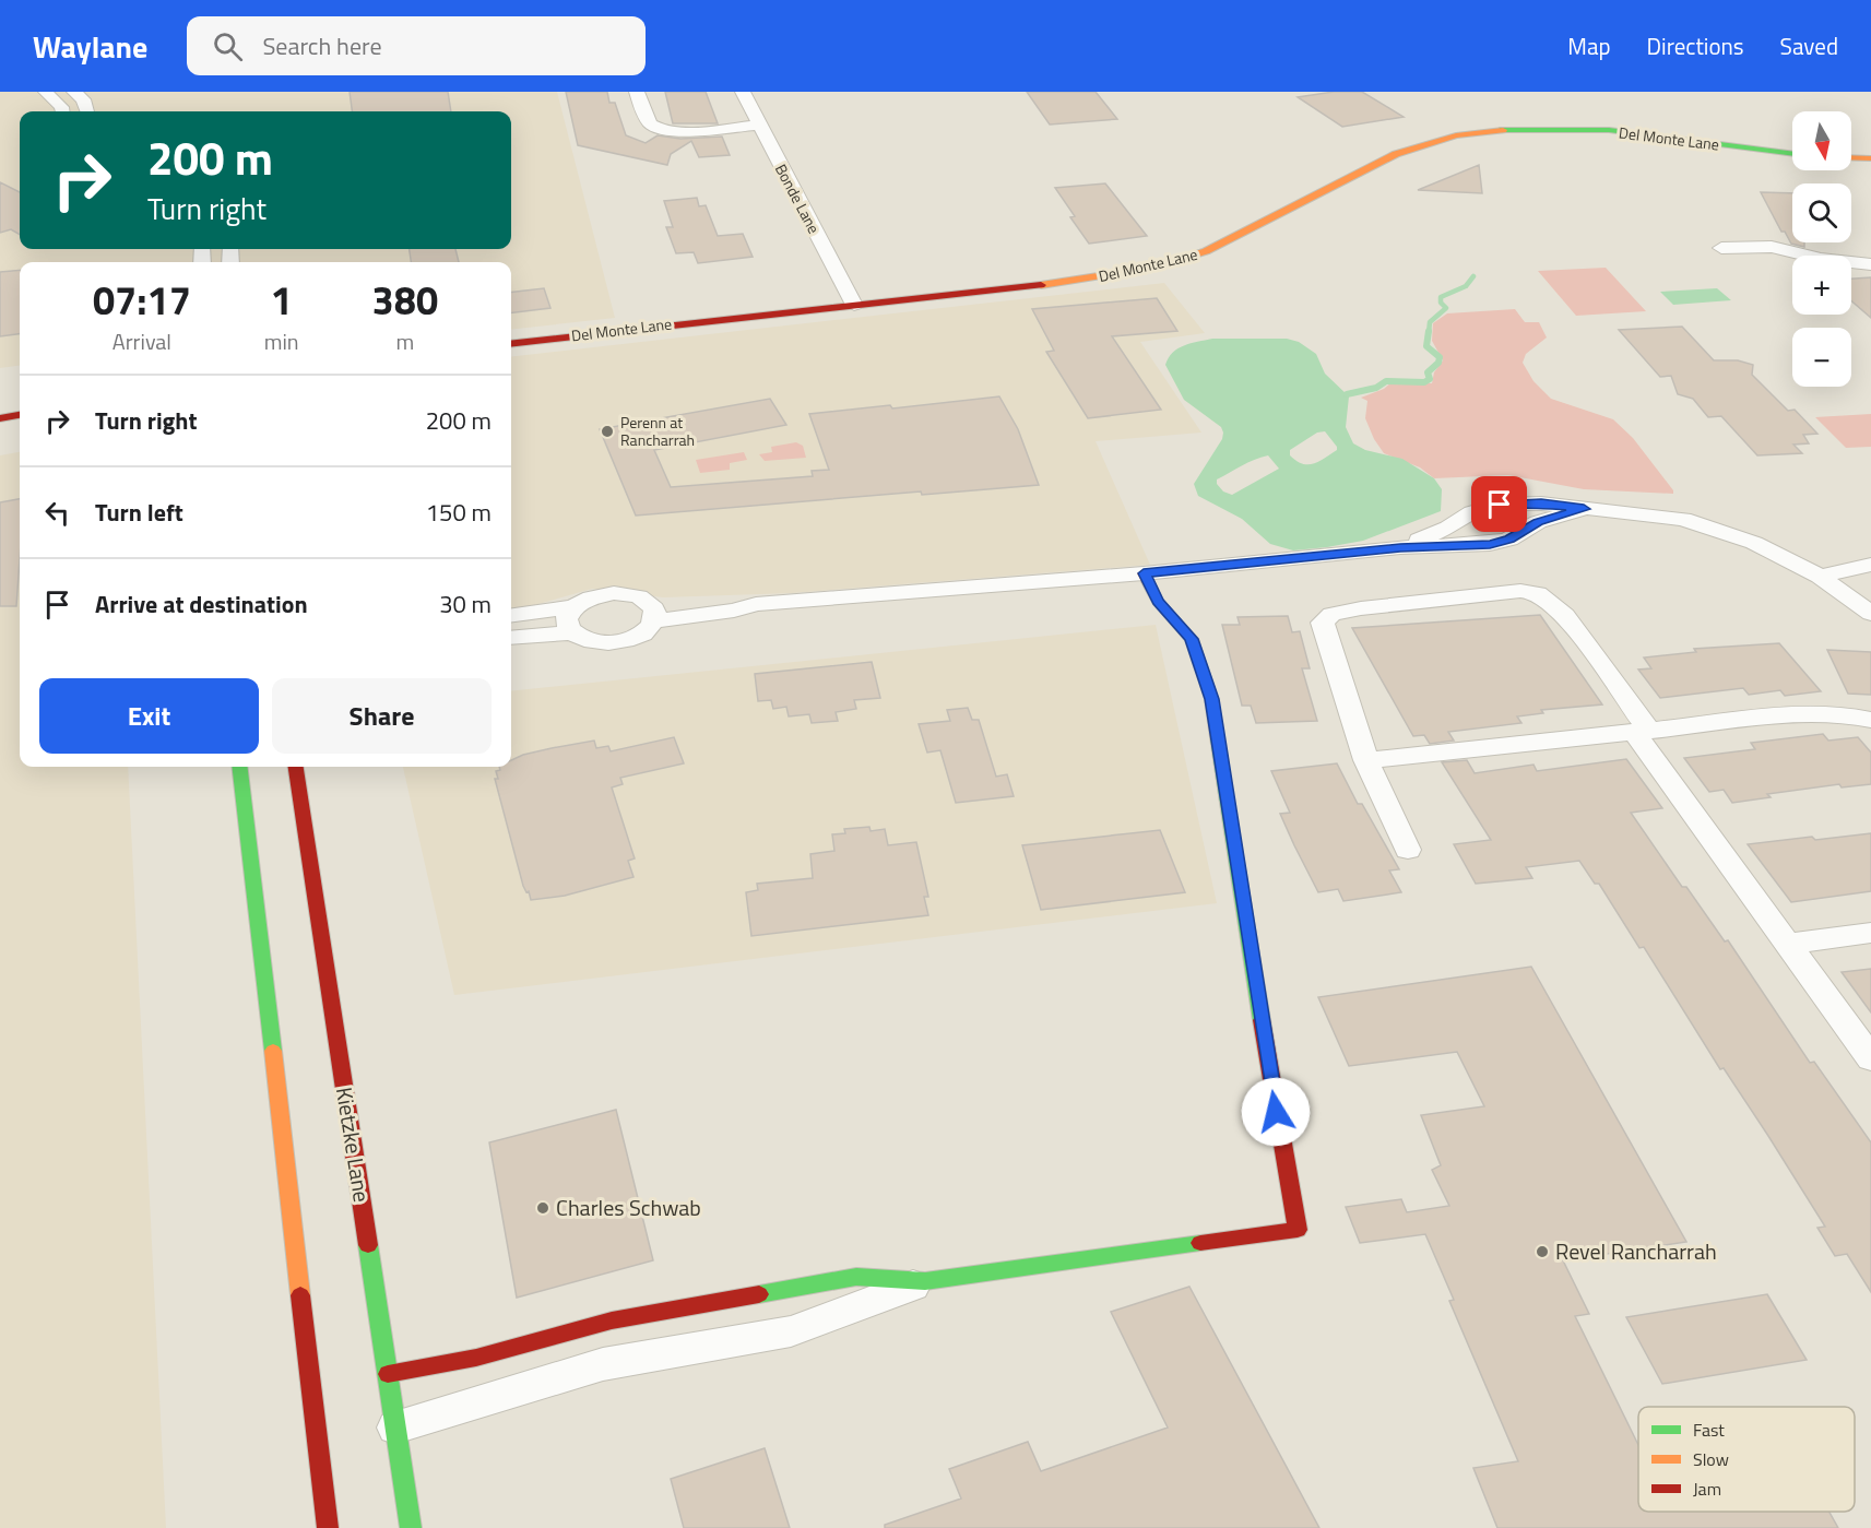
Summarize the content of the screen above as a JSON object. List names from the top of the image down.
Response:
{
  "streets": {
    "street": ["Del Monte Lane", "Bonde Lane", "Kietzke Lane"]
  },
  "crossings": [
    ["Del Monte Lane", "Bonde Lane"]
  ],
  "places": ["Perenn at Rancharrah", "Charles Schwab", "Revel Rancharrah"],
  "legend": ["Fast", "Slow", "Jam"],
  "north": "bottom",
  "page": {
    "header": "Waylane",
    "search": "Search here",
    "nav": ["Map", "Directions", "Saved"],
    "map_buttons": ["+", "−"],
    "turn": ["200 m", "Turn right"],
    "eta": [
      "07:17",
      "Arrival",
      "1",
      "min",
      "380",
      "m"
    ],
    "list": [
      {
        "name": "Turn right",
        "value": "200 m"
      },
      {
        "name": "Turn left",
        "value": "150 m"
      },
      {
        "name": "Arrive at destination",
        "value": "30 m"
      }
    ],
    "buttons": ["Exit", "Share"]
  }
}
